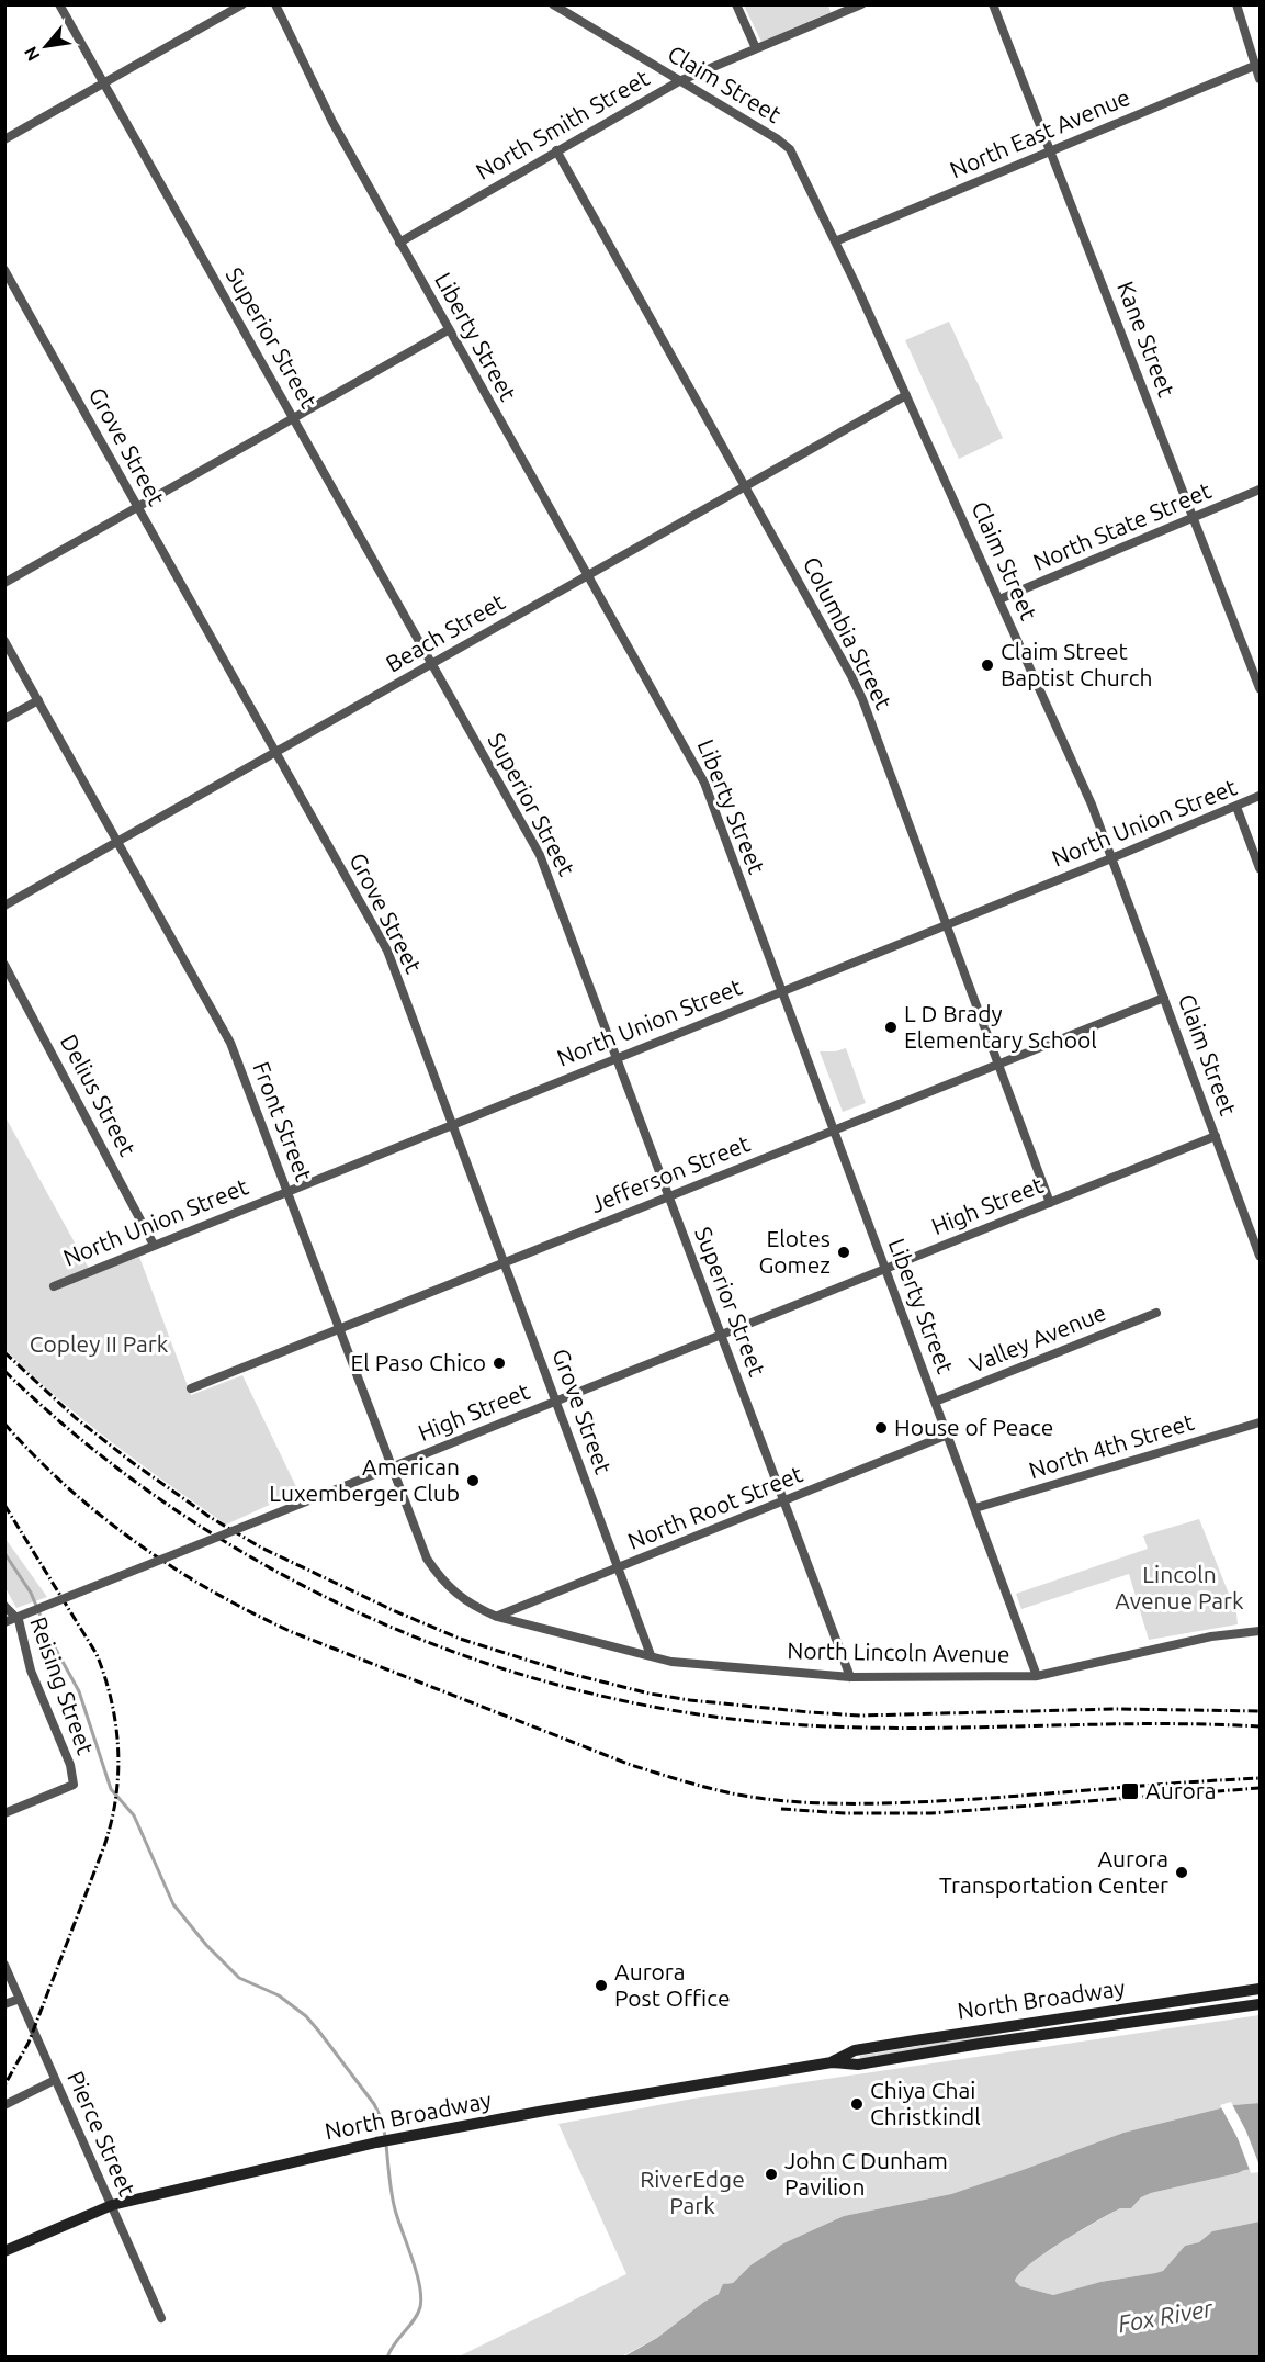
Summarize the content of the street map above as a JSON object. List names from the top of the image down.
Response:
{
  "streets": {
    "main road": ["North Broadway"],
    "street": [
      "Claim Street",
      "North Smith Street",
      "North East Avenue",
      "Liberty Street",
      "Superior Street",
      "Kane Street",
      "Grove Street",
      "North State Street",
      "Beach Street",
      "Columbia Street",
      "North Union Street",
      "Delius Street",
      "Front Street",
      "Jefferson Street",
      "High Street",
      "Valley Avenue",
      "North 4th Street",
      "North Root Street",
      "North Lincoln Avenue",
      "Reising Street",
      "Pierce Street"
    ]
  },
  "crossings": [
    ["Claim Street", "North Smith Street"],
    ["Claim Street", "North East Avenue"],
    ["Claim Street", "North State Street"],
    ["Claim Street", "Beach Street"],
    ["Claim Street", "North Union Street"],
    ["Claim Street", "Jefferson Street"],
    ["Claim Street", "High Street"],
    ["North Smith Street", "Liberty Street"],
    ["North Smith Street", "Columbia Street"],
    ["North East Avenue", "Kane Street"],
    ["Liberty Street", "Beach Street"],
    ["Liberty Street", "North Union Street"],
    ["Liberty Street", "Jefferson Street"],
    ["Liberty Street", "High Street"],
    ["Liberty Street", "Valley Avenue"],
    ["Liberty Street", "North 4th Street"],
    ["Liberty Street", "North Root Street"],
    ["Liberty Street", "North Lincoln Avenue"],
    ["Superior Street", "Beach Street"],
    ["Superior Street", "North Union Street"],
    ["Superior Street", "Jefferson Street"],
    ["Superior Street", "High Street"],
    ["Superior Street", "North Root Street"],
    ["Superior Street", "North Lincoln Avenue"],
    ["Kane Street", "North State Street"],
    ["Grove Street", "Beach Street"],
    ["Grove Street", "North Union Street"],
    ["Grove Street", "Jefferson Street"],
    ["Grove Street", "High Street"],
    ["Grove Street", "North Root Street"],
    ["Grove Street", "North Lincoln Avenue"],
    ["Beach Street", "Columbia Street"],
    ["Beach Street", "Front Street"],
    ["Columbia Street", "North Union Street"],
    ["Columbia Street", "Jefferson Street"],
    ["Columbia Street", "High Street"],
    ["North Union Street", "Delius Street"],
    ["North Union Street", "Front Street"],
    ["Front Street", "Jefferson Street"],
    ["Front Street", "High Street"],
    ["Front Street", "North Root Street"],
    ["Front Street", "North Lincoln Avenue"],
    ["North Root Street", "North Lincoln Avenue"],
    ["North Broadway", "Pierce Street"]
  ],
  "water": ["Fox River"],
  "parks": ["Copley II Park", "Lincoln Avenue Park", "RiverEdge Park"],
  "places": {
    "other": [
      "Claim Street Baptist Church",
      "L D Brady Elementary School",
      "Elotes Gomez",
      "El Paso Chico",
      "House of Peace",
      "American Luxemberger Club",
      "Aurora Transportation Center",
      "Aurora Post Office",
      "Chiya Chai Christkindl",
      "John C Dunham Pavilion"
    ],
    "transit": ["Aurora"]
  },
  "north": "bottom left"
}
